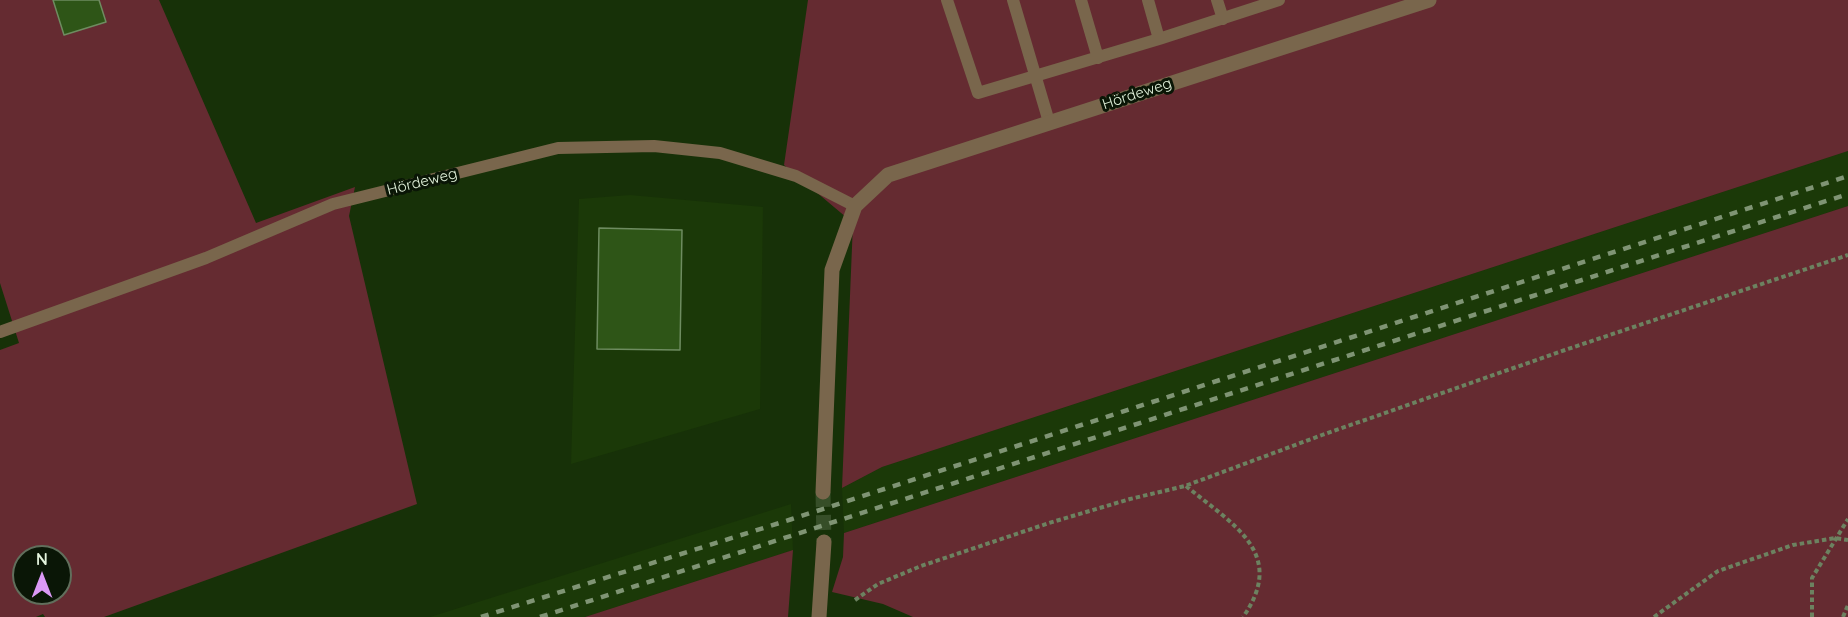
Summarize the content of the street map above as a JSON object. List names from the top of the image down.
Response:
{
  "streets": {
    "street": ["Hördeweg"]
  },
  "north": "top"
}
